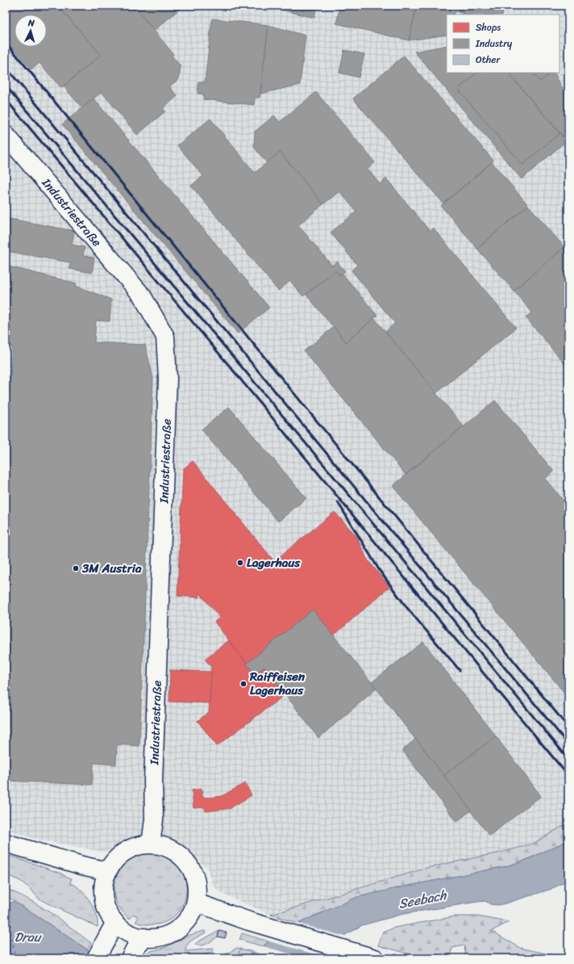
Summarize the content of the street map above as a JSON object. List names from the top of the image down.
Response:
{
  "streets": {
    "street": ["Industriestraße"]
  },
  "water": ["Seebach", "Drau"],
  "places": ["Lagerhaus", "3M Austria", "Raiffeisen Lagerhaus"],
  "legend": ["Shops", "Industry", "Other"],
  "north": "top"
}
